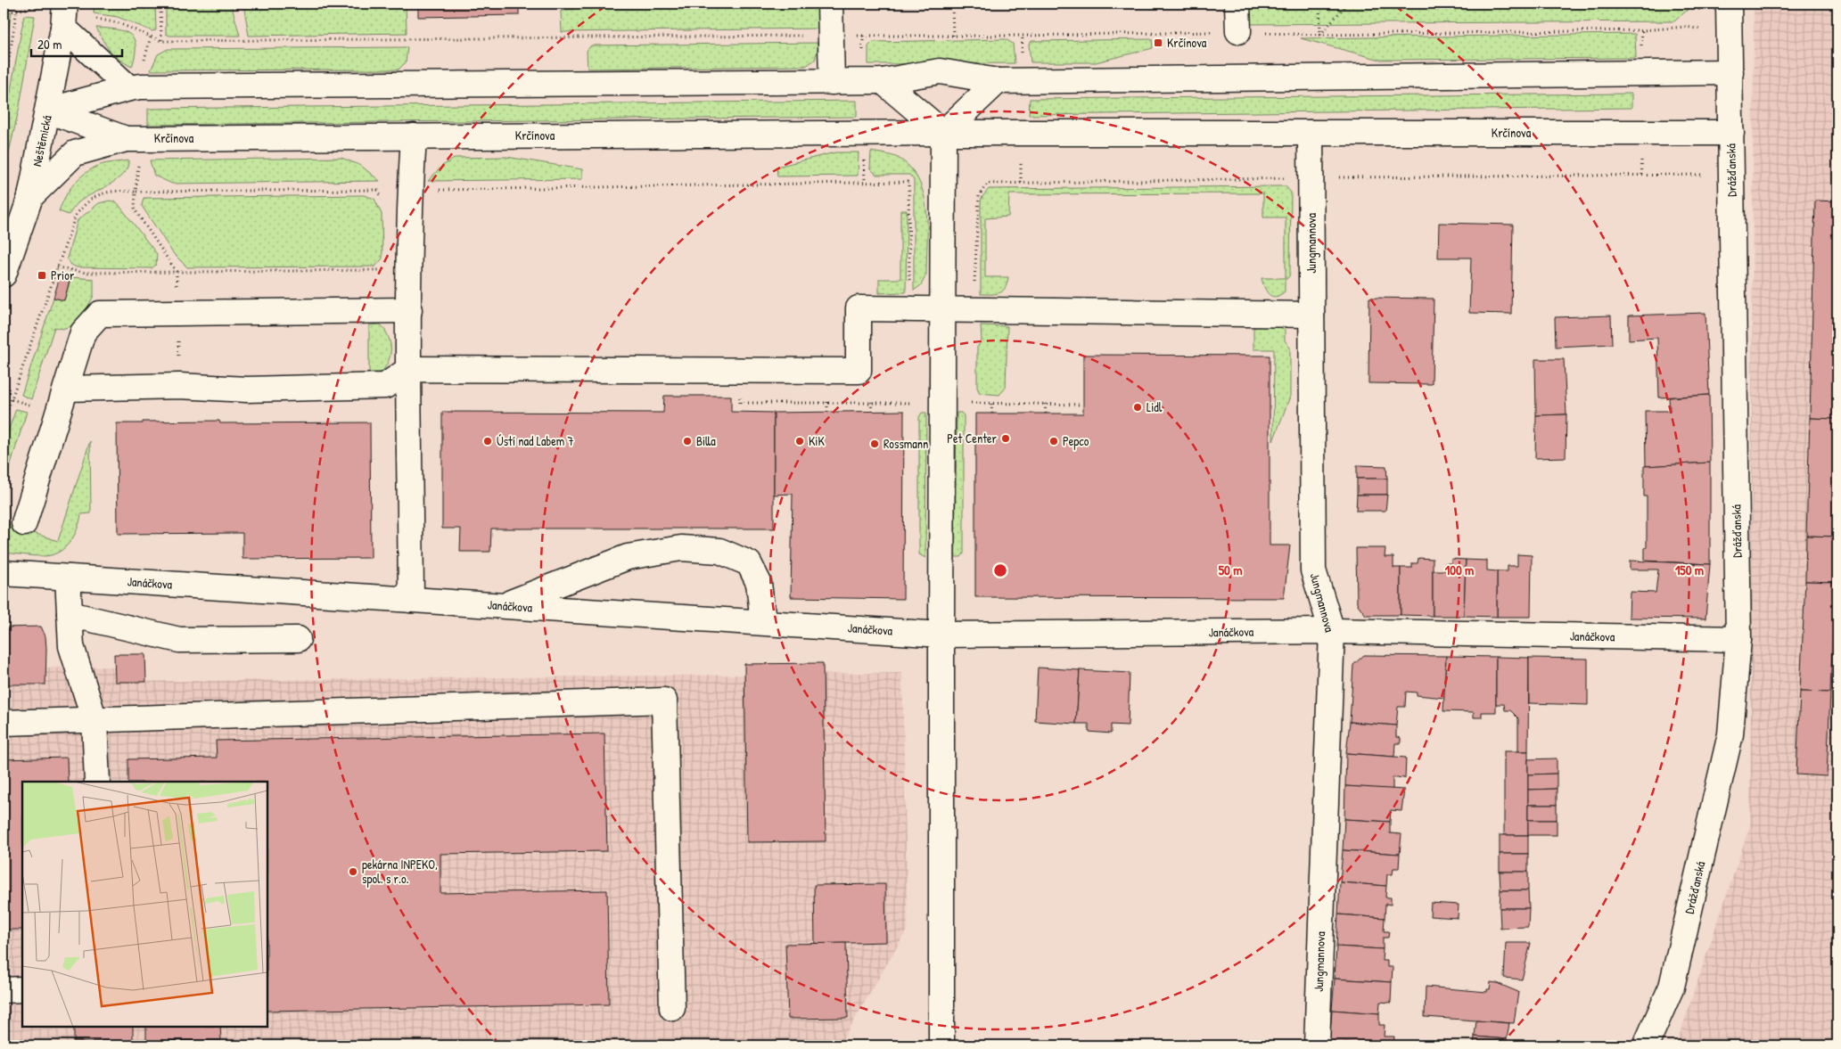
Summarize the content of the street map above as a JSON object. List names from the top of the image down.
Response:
{
  "streets": {
    "street": [
      "Krčínova",
      "Neštěmická",
      "Drážďanská",
      "Jungmannova",
      "Janáčkova"
    ]
  },
  "crossings": [
    ["Krčínova", "Neštěmická"],
    ["Krčínova", "Drážďanská"],
    ["Krčínova", "Jungmannova"],
    ["Drážďanská", "Janáčkova"],
    ["Jungmannova", "Janáčkova"]
  ],
  "places": {
    "transit": ["Krčínova", "Prior"],
    "other": [
      "Lidl",
      "Pet Center",
      "Ústí nad Labem 7",
      "Billa",
      "KiK",
      "Pepco",
      "Rossmann",
      "pekárna INPEKO, spol. s r.o."
    ]
  },
  "scale_bar": "20 m",
  "rings": ["50 m", "100 m", "150 m"]
}
